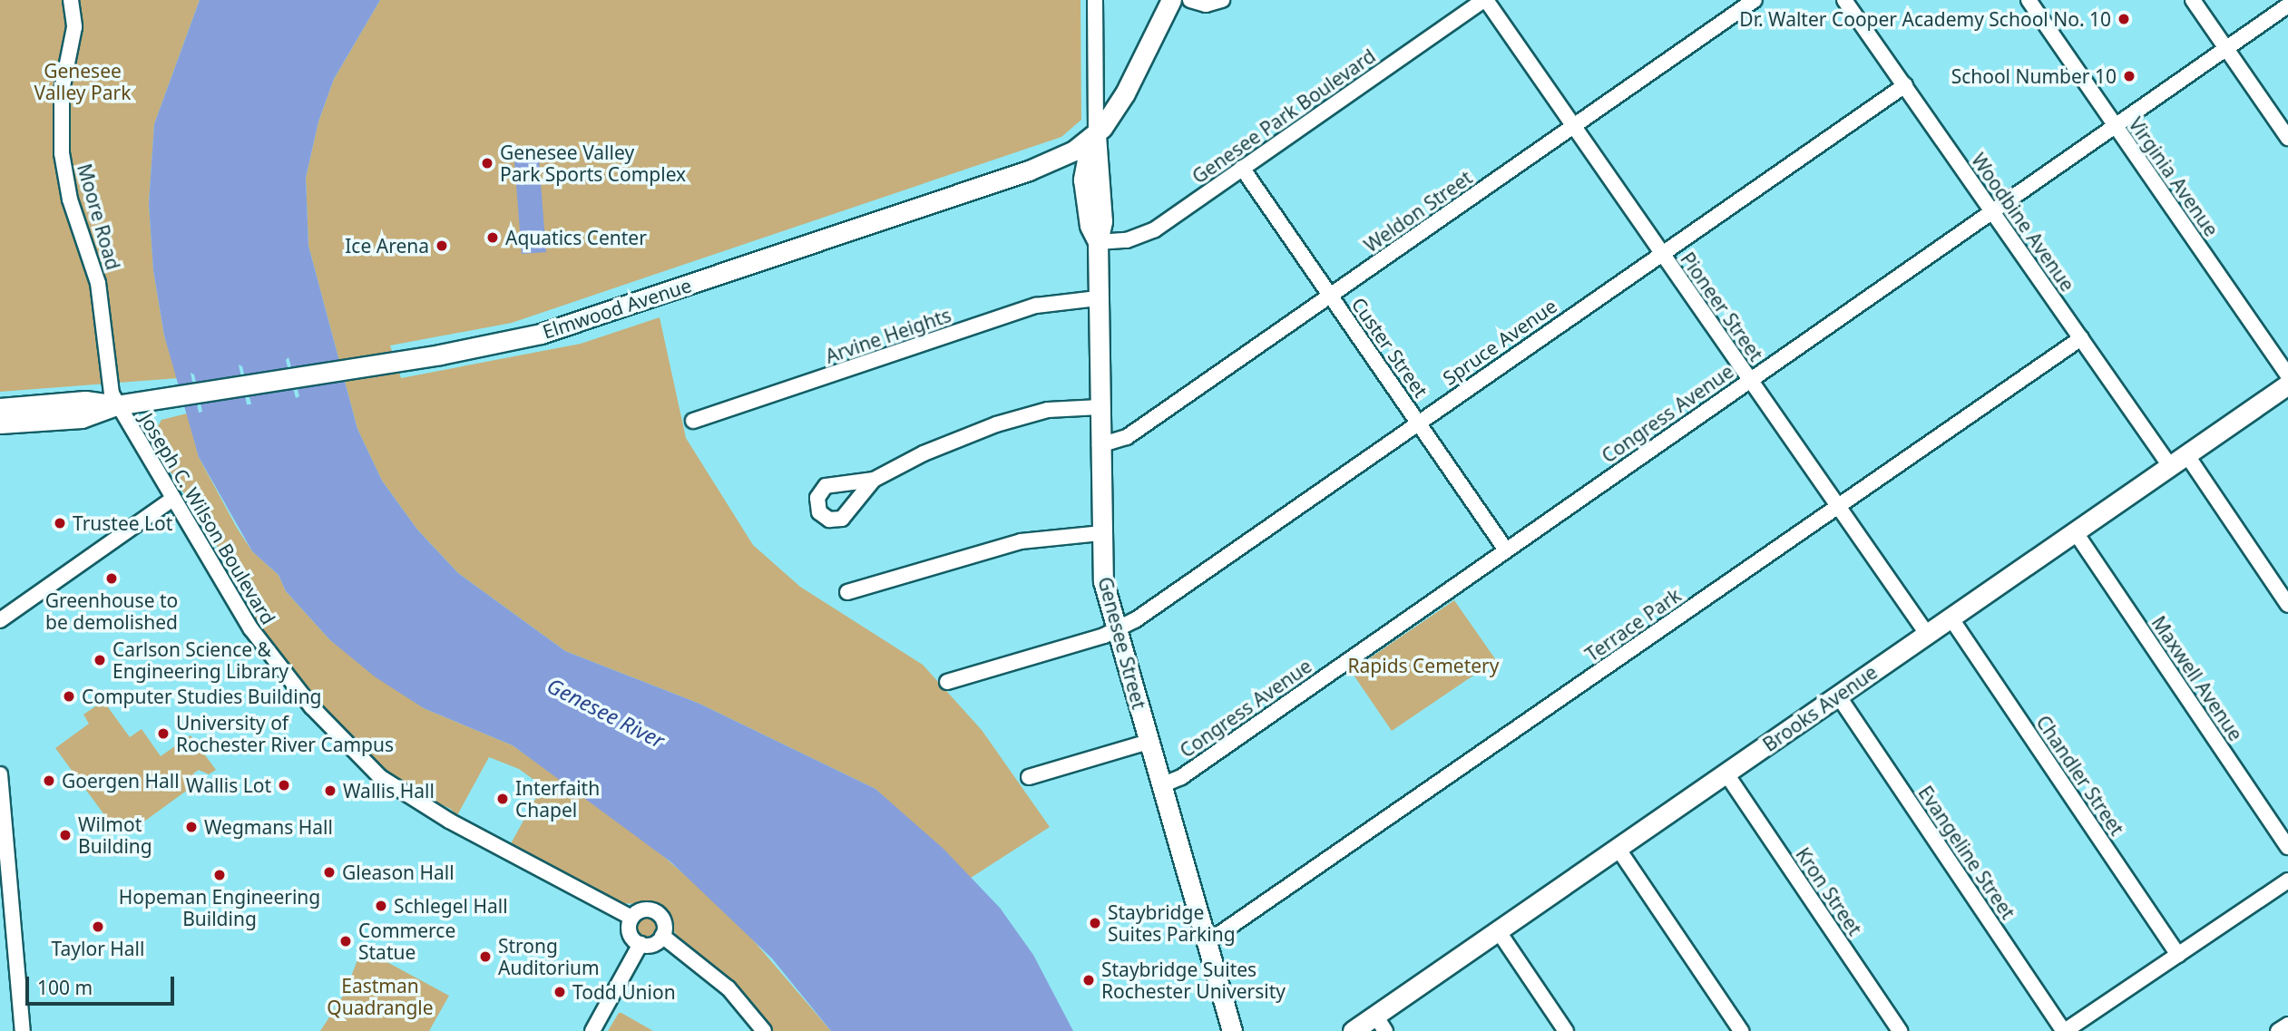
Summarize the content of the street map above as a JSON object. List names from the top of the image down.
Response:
{
  "streets": {
    "main road": ["Elmwood Avenue", "Genesee Street", "Brooks Avenue"],
    "street": [
      "Genesee Park Boulevard",
      "Virginia Avenue",
      "Weldon Street",
      "Moore Road",
      "Woodbine Avenue",
      "Pioneer Street",
      "Arvine Heights",
      "Spruce Avenue",
      "Custer Street",
      "Congress Avenue",
      "Joseph C. Wilson Boulevard",
      "Terrace Park",
      "Maxwell Avenue",
      "Chandler Street",
      "Evangeline Street",
      "Kron Street"
    ]
  },
  "crossings": [
    ["Genesee Park Boulevard", "Pioneer Street"],
    ["Genesee Park Boulevard", "Custer Street"],
    ["Genesee Park Boulevard", "Genesee Street"],
    ["Virginia Avenue", "Congress Avenue"],
    ["Weldon Street", "Pioneer Street"],
    ["Weldon Street", "Custer Street"],
    ["Weldon Street", "Genesee Street"],
    ["Moore Road", "Elmwood Avenue"],
    ["Moore Road", "Joseph C. Wilson Boulevard"],
    ["Woodbine Avenue", "Spruce Avenue"],
    ["Woodbine Avenue", "Congress Avenue"],
    ["Woodbine Avenue", "Terrace Park"],
    ["Woodbine Avenue", "Brooks Avenue"],
    ["Pioneer Street", "Spruce Avenue"],
    ["Pioneer Street", "Congress Avenue"],
    ["Pioneer Street", "Terrace Park"],
    ["Pioneer Street", "Brooks Avenue"],
    ["Elmwood Avenue", "Joseph C. Wilson Boulevard"],
    ["Elmwood Avenue", "Genesee Street"],
    ["Arvine Heights", "Genesee Street"],
    ["Spruce Avenue", "Custer Street"],
    ["Spruce Avenue", "Genesee Street"],
    ["Custer Street", "Congress Avenue"],
    ["Congress Avenue", "Genesee Street"],
    ["Terrace Park", "Genesee Street"],
    ["Maxwell Avenue", "Brooks Avenue"],
    ["Brooks Avenue", "Chandler Street"],
    ["Brooks Avenue", "Evangeline Street"],
    ["Brooks Avenue", "Kron Street"]
  ],
  "water": ["Genesee River"],
  "parks": ["Genesee Valley Park", "Rapids Cemetery", "Eastman Quadrangle"],
  "places": [
    "Dr. Walter Cooper Academy School No. 10",
    "School Number 10",
    "Genesee Valley Park Sports Complex",
    "Aquatics Center",
    "Ice Arena",
    "Trustee Lot",
    "Greenhouse to be demolished",
    "Carlson Science & Engineering Library",
    "Computer Studies Building",
    "University of Rochester River Campus",
    "Goergen Hall",
    "Wallis Lot",
    "Wallis Hall",
    "Interfaith Chapel",
    "Wegmans Hall",
    "Wilmot Building",
    "Gleason Hall",
    "Hopeman Engineering Building",
    "Schlegel Hall",
    "Staybridge Suites Parking",
    "Taylor Hall",
    "Commerce Statue",
    "Strong Auditorium",
    "Staybridge Suites Rochester University",
    "Todd Union"
  ],
  "scale_bar": "100 m"
}
